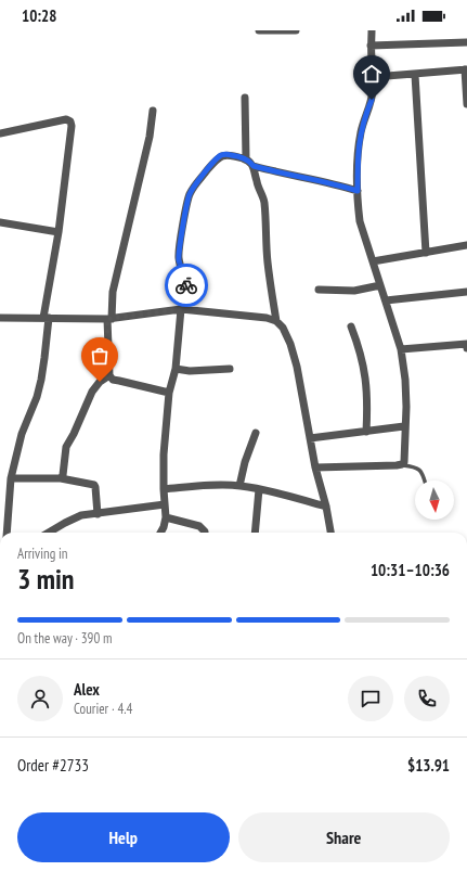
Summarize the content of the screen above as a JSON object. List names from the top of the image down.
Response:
{
  "north": "bottom",
  "page": {
    "status": "10:28",
    "heading": ["3 min", "Arriving in", "10:31–10:36"],
    "panel": [
      "Alex",
      "Courier · 4.4",
      "Order #2733",
      "$13.91"
    ],
    "bar": "On the way · 390 m",
    "buttons": ["Help", "Share"]
  }
}
